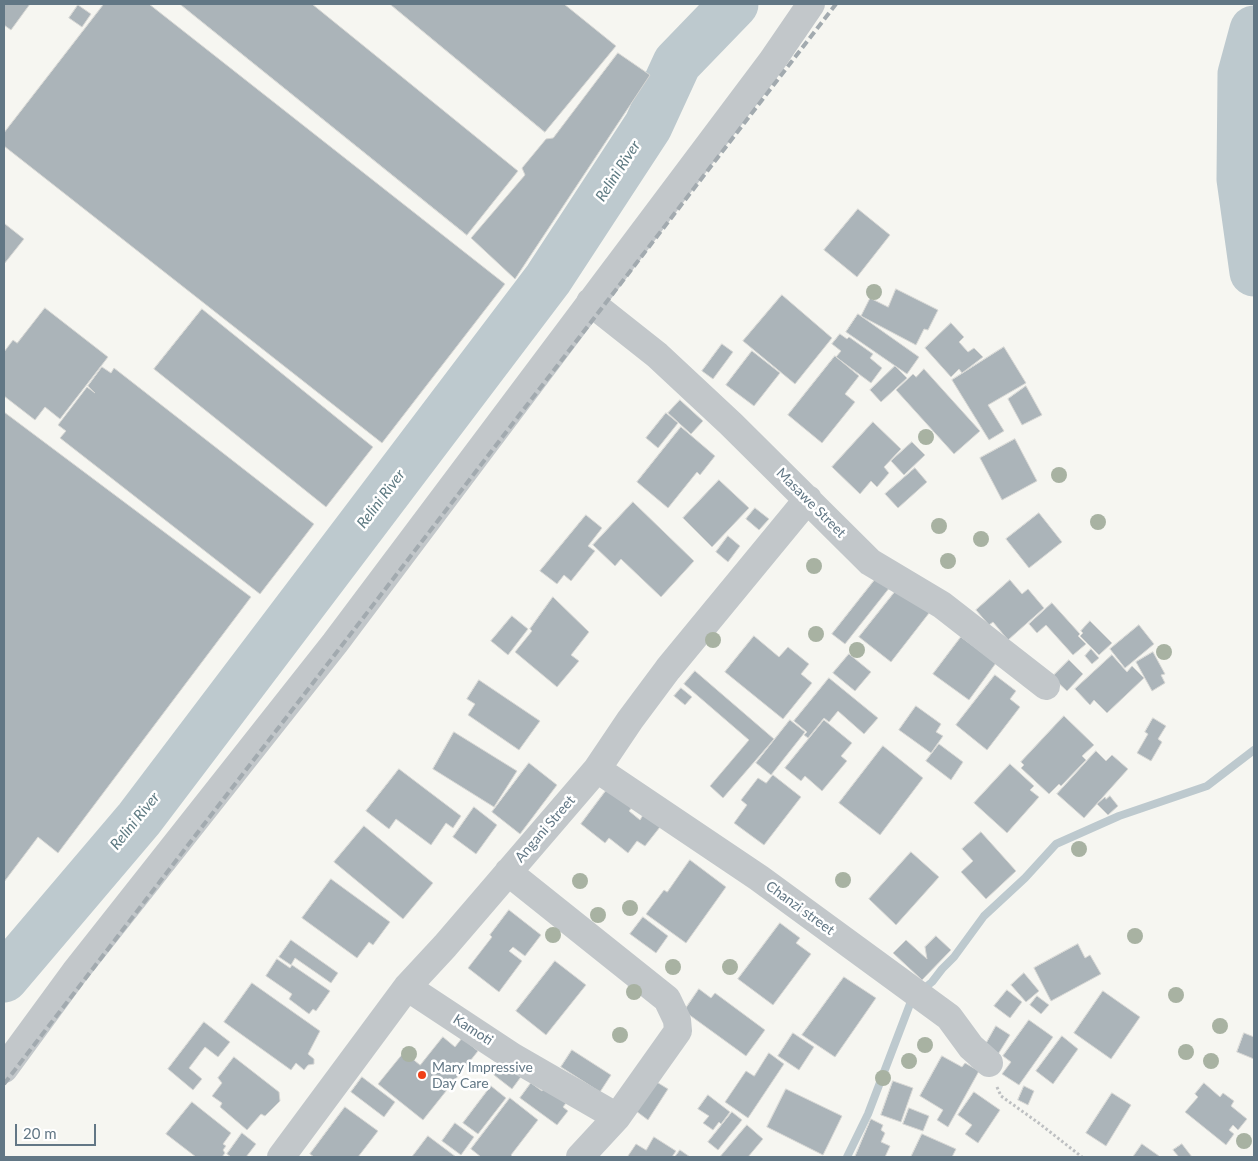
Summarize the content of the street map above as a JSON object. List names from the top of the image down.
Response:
{
  "streets": {
    "street": [
      "Masawe Street",
      "Angani Street",
      "Chanzi street",
      "Kamoti"
    ]
  },
  "crossings": [
    ["Masawe Street", "Angani Street"],
    ["Angani Street", "Chanzi street"],
    ["Angani Street", "Kamoti"]
  ],
  "water": ["Relini River"],
  "places": ["Mary Impressive Day Care"],
  "scale_bar": "20 m"
}
